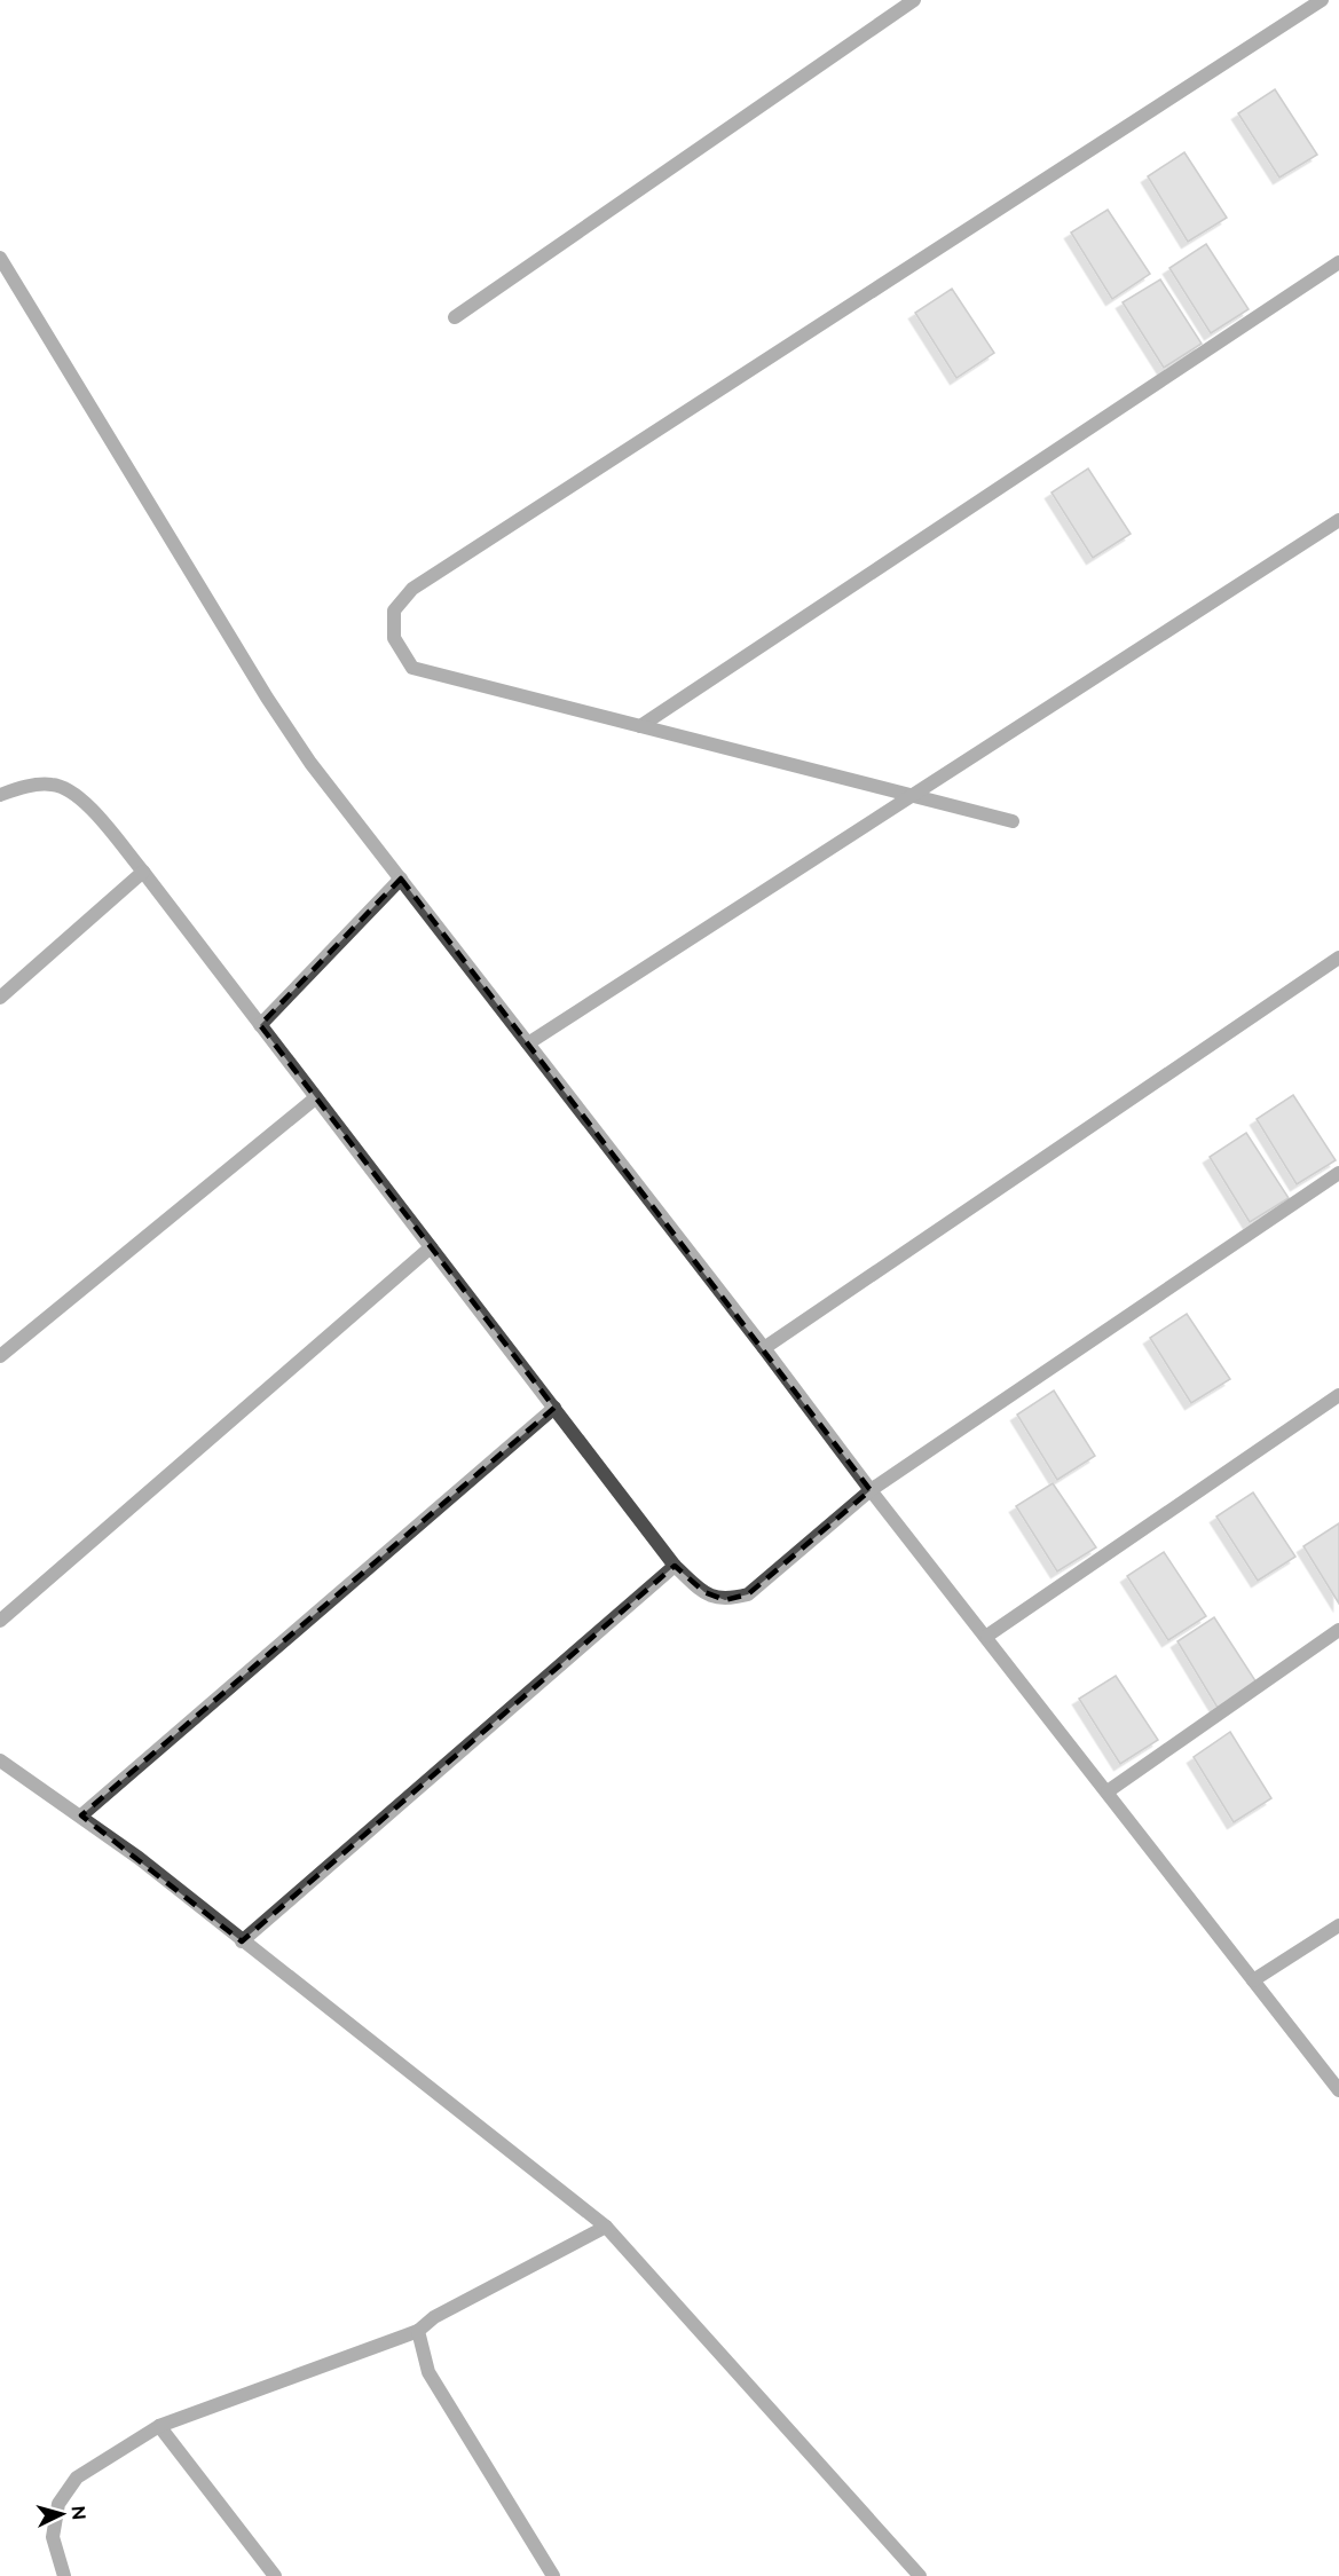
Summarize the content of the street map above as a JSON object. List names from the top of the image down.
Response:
{
  "north": "right"
}
